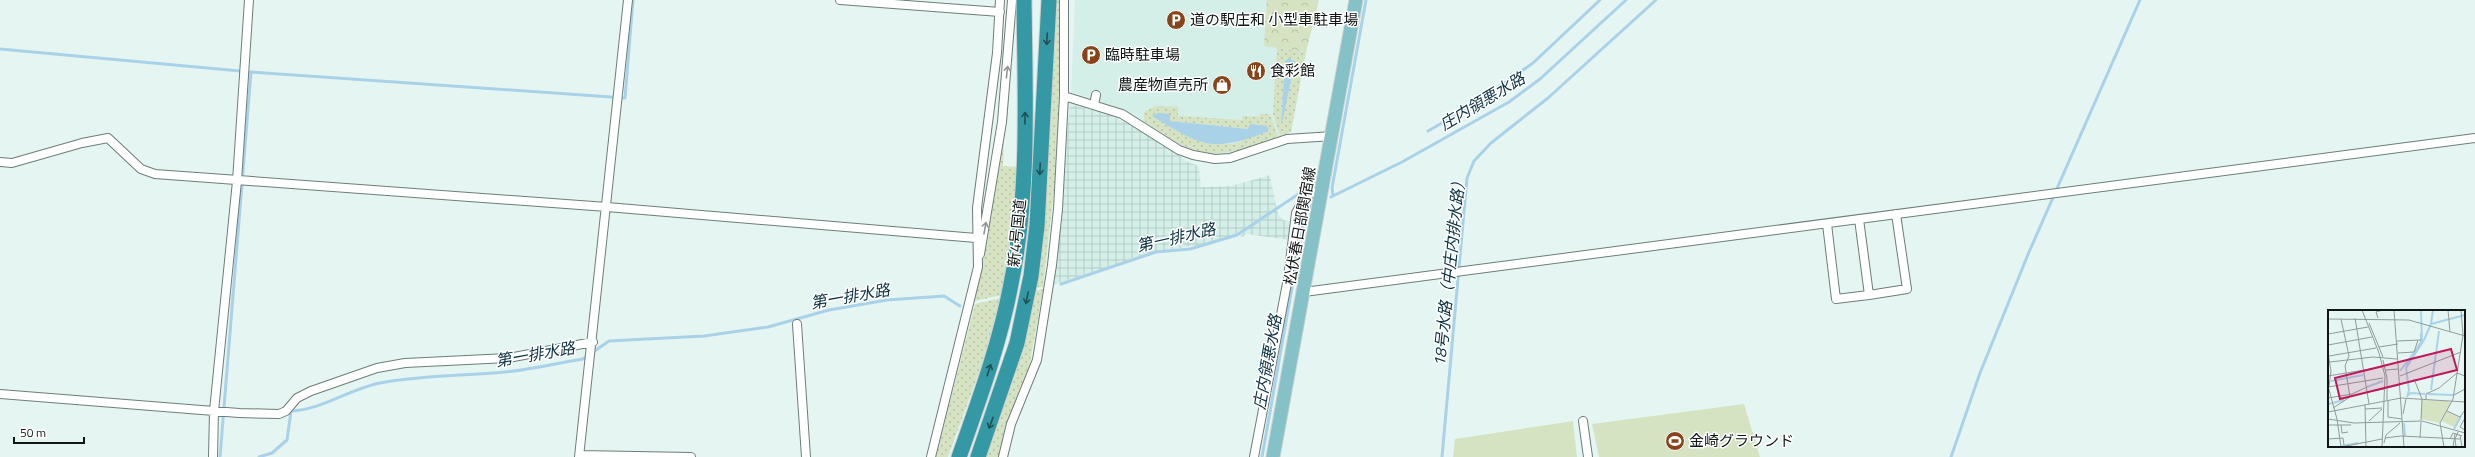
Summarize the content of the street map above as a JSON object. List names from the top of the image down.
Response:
{
  "streets": {
    "highway": ["新4号国道"],
    "main road": ["松伏春日部関宿線"]
  },
  "water": ["庄内領悪水路", "第一排水路", "18号水路（中庄内排水路）"],
  "places": {
    "parking": ["道の駅庄和 小型車駐車場", "臨時駐車場"],
    "restaurant": ["食彩館"],
    "shop": ["農産物直売所"],
    "sports": ["金崎グラウンド"]
  },
  "scale_bar": "50 m"
}
